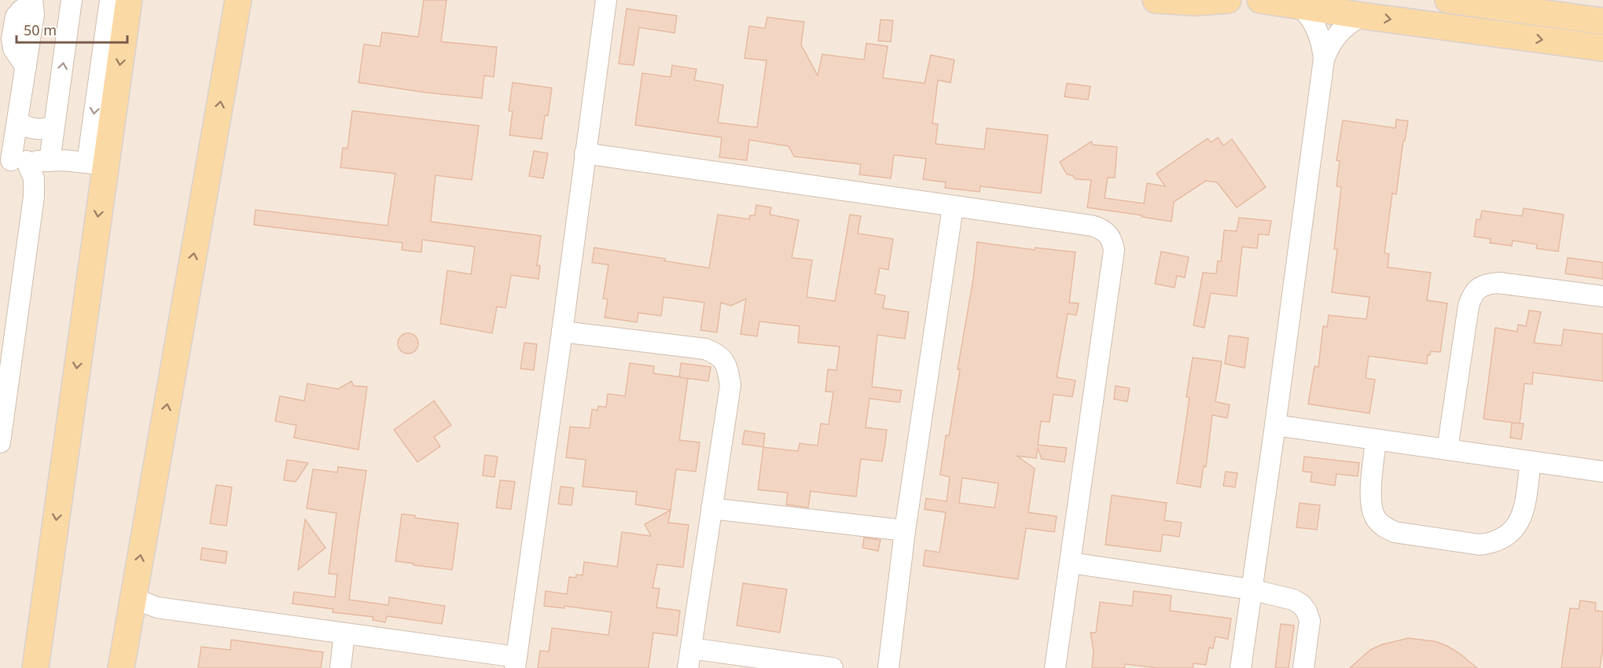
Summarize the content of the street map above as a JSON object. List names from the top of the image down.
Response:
{
  "scale_bar": "50 m"
}
